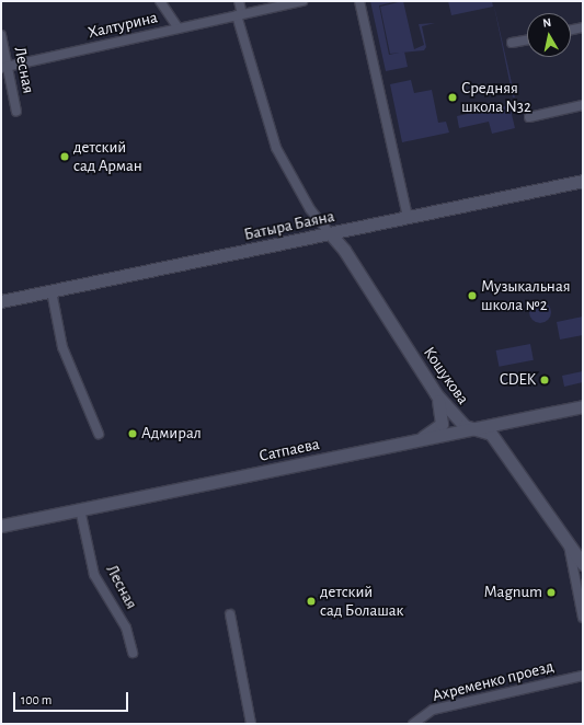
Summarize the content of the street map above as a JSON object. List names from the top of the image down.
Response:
{
  "streets": {
    "street": [
      "Халтурина",
      "Лесная",
      "Батыра Баяна",
      "Кошукова",
      "Сатпаева",
      "Ахременко проезд"
    ]
  },
  "crossings": [
    ["Халтурина", "Лесная"],
    ["Лесная", "Сатпаева"],
    ["Батыра Баяна", "Кошукова"],
    ["Кошукова", "Сатпаева"]
  ],
  "places": [
    "Средняя школа N32",
    "детский сад Арман",
    "Музыкальная школа №2",
    "CDEK",
    "Адмирал",
    "Magnum",
    "детский сад Болашак"
  ],
  "scale_bar": "100 m",
  "north": "top"
}
